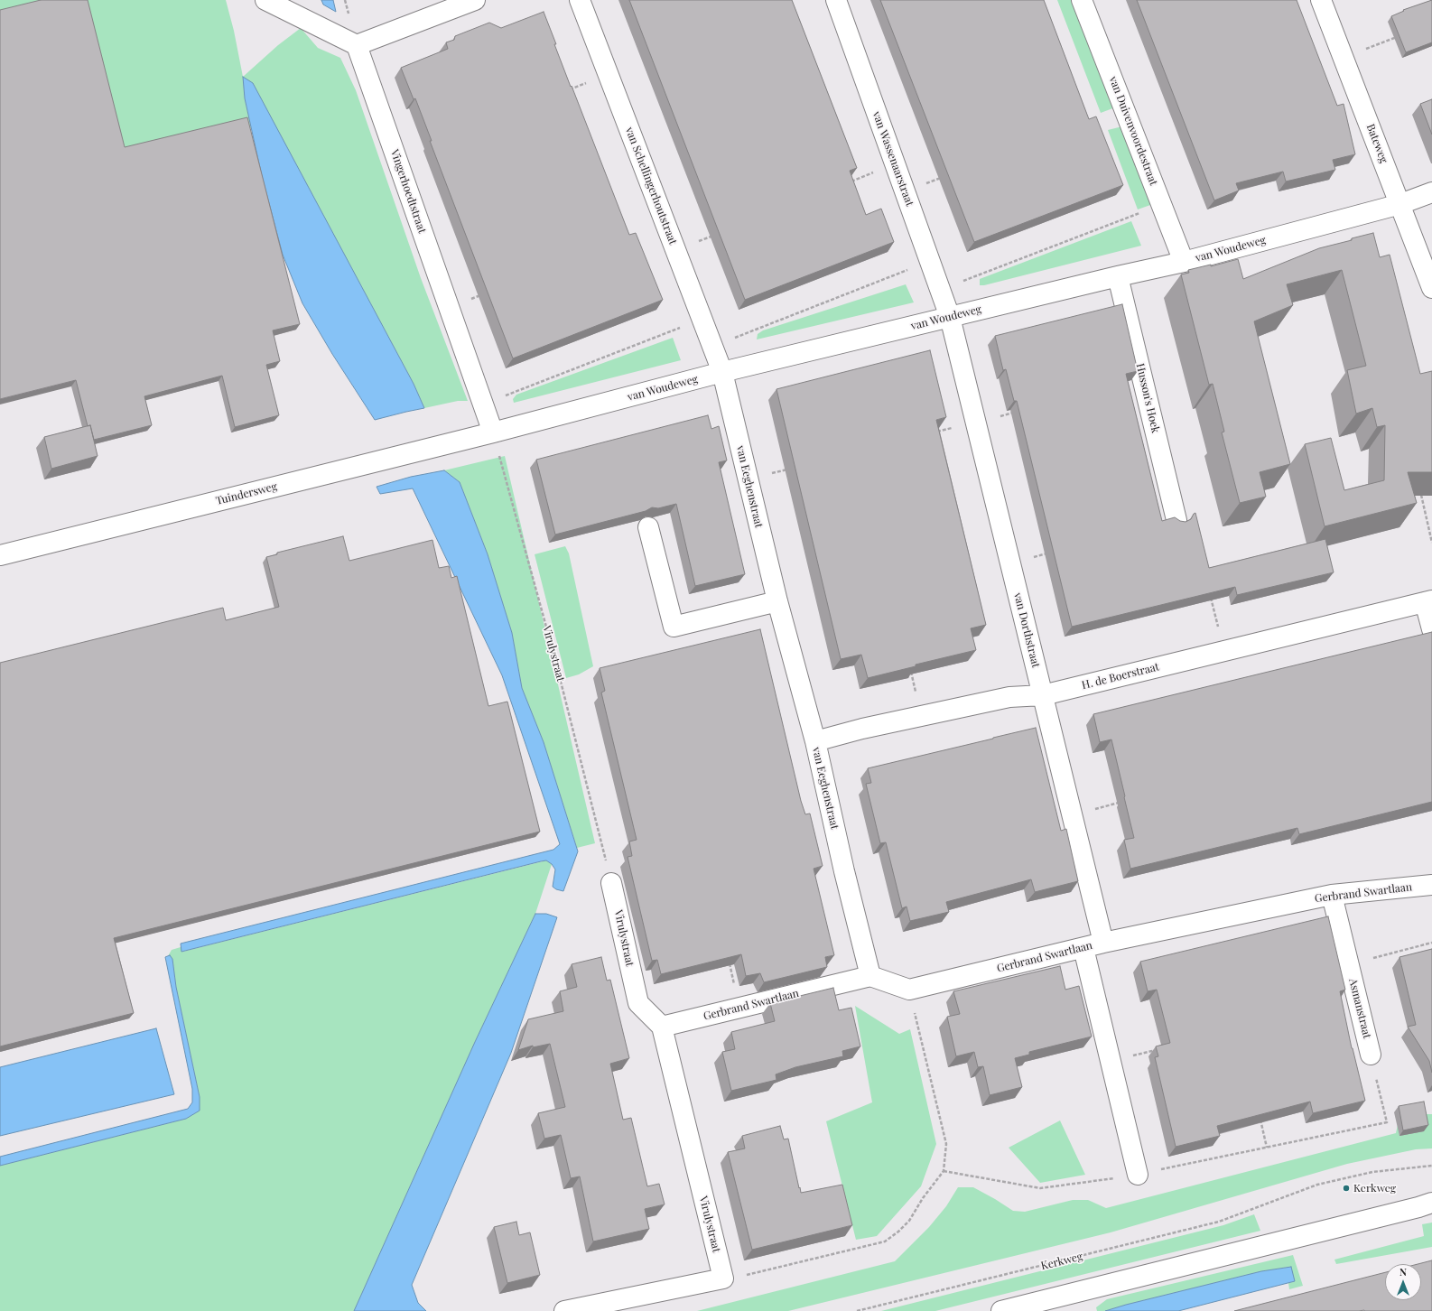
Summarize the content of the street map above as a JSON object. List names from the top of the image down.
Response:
{
  "streets": {
    "street": [
      "van Duivenvoordestraat",
      "Bateweg",
      "van Wassenaarstraat",
      "van Schellingerhoutstraat",
      "Vingerhoedtstraat",
      "van Woudeweg",
      "Husson's Hoek",
      "van Eeghenstraat",
      "Tuindersweg",
      "van Dorthstraat",
      "Virulystraat",
      "H. de Boerstraat",
      "Gerbrand Swartlaan",
      "Asmanstraat"
    ],
    "path": ["Kerkweg"]
  },
  "crossings": [
    ["van Duivenvoordestraat", "van Woudeweg"],
    ["Bateweg", "van Woudeweg"],
    ["van Wassenaarstraat", "van Woudeweg"],
    ["van Wassenaarstraat", "van Dorthstraat"],
    ["van Schellingerhoutstraat", "van Woudeweg"],
    ["van Schellingerhoutstraat", "van Eeghenstraat"],
    ["Vingerhoedtstraat", "van Woudeweg"],
    ["Vingerhoedtstraat", "Tuindersweg"],
    ["Vingerhoedtstraat", "Virulystraat"],
    ["van Woudeweg", "Husson's Hoek"],
    ["van Woudeweg", "van Eeghenstraat"],
    ["van Woudeweg", "Tuindersweg"],
    ["van Woudeweg", "van Dorthstraat"],
    ["van Woudeweg", "Virulystraat"],
    ["van Eeghenstraat", "H. de Boerstraat"],
    ["van Eeghenstraat", "Gerbrand Swartlaan"],
    ["Tuindersweg", "Virulystraat"],
    ["van Dorthstraat", "H. de Boerstraat"],
    ["van Dorthstraat", "Gerbrand Swartlaan"],
    ["Virulystraat", "Gerbrand Swartlaan"],
    ["Gerbrand Swartlaan", "Asmanstraat"]
  ],
  "places": ["Kerkweg"],
  "north": "top"
}
